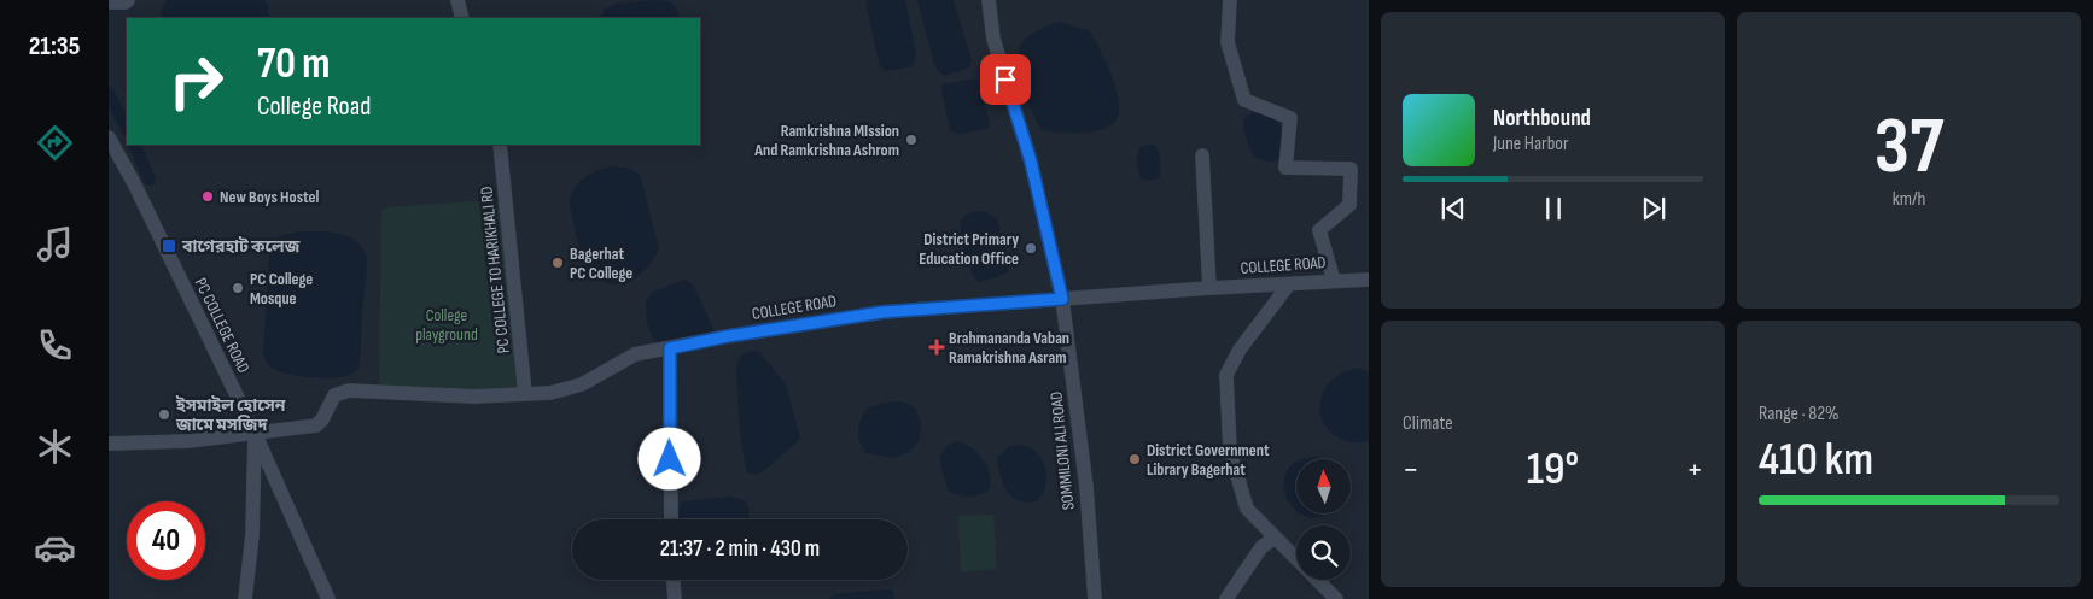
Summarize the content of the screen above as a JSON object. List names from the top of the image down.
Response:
{
  "streets": {
    "street": [
      "COLLEGE ROAD",
      "PC COLLEGE TO HARIKHALI RD",
      "PC COLLEGE ROAD",
      "SOMMILONI ALI ROAD"
    ]
  },
  "crossings": [
    ["COLLEGE ROAD", "PC COLLEGE TO HARIKHALI RD"],
    ["COLLEGE ROAD", "PC COLLEGE ROAD"],
    ["COLLEGE ROAD", "SOMMILONI ALI ROAD"]
  ],
  "parks": ["College playground"],
  "places": {
    "other": [
      "Ramkrishna MIssion And Ramkrishna Ashrom",
      "New Boys Hostel",
      "District Primary Education Office",
      "Bagerhat PC College",
      "PC College Mosque",
      "ইসমাইল হোসেন জামে মসজিদ",
      "District Government Library Bagerhat"
    ],
    "transit": ["বাগেরহাট কলেজ"],
    "health": ["Brahmananda Vaban Ramakrishna Asram"]
  },
  "north": "top",
  "page": {
    "tabs": "21:35",
    "tile": [
      ["37", "km/h"],
      "Climate",
      ["Range · 82%", "410 km"]
    ],
    "turn": ["70 m", "College Road"],
    "song": ["Northbound", "June Harbor"],
    "heat": ["−", "19°", "+"],
    "limit": "40",
    "trip": "21:37 · 2 min · 430 m"
  }
}
